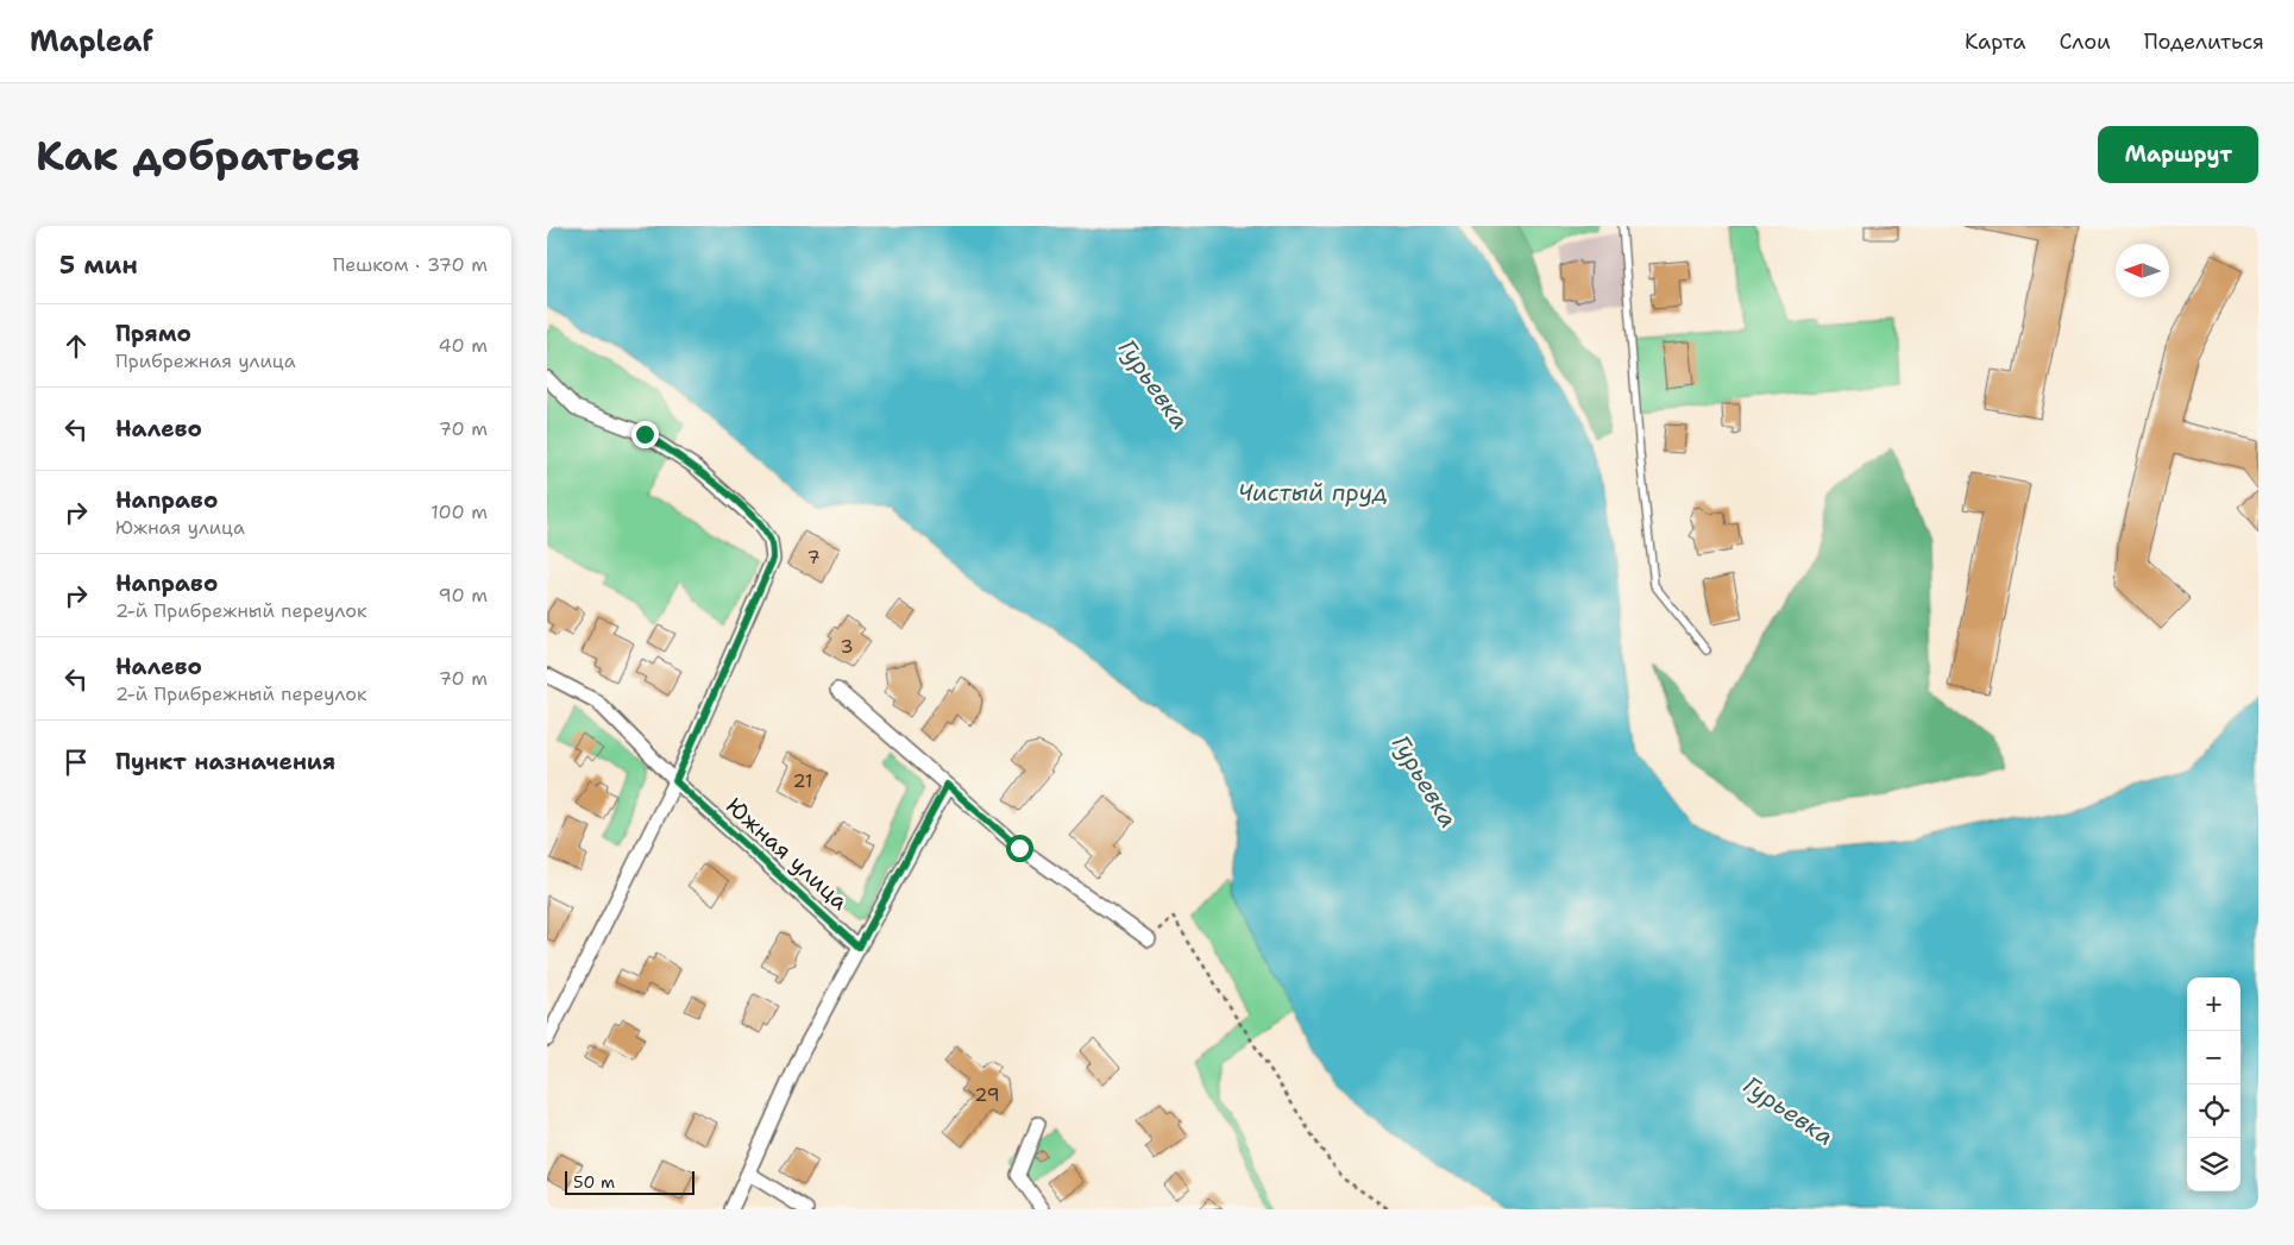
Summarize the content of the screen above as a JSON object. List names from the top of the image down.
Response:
{
  "streets": {
    "street": ["Южная улица"]
  },
  "water": ["Гурьевка", "Чистый пруд"],
  "house_numbers": [
    "7",
    "3",
    "21",
    "29"
  ],
  "scale_bar": "50 m",
  "north": "left",
  "page": {
    "header": "Mapleaf",
    "nav": ["Карта", "Слои", "Поделиться"],
    "buttons": "Маршрут",
    "title": "Как добраться",
    "heading": ["5 мин", "Пешком · 370 m"],
    "list": [
      ["Прямо", "Прибрежная улица", "40 m"],
      ["Налево", "70 m"],
      ["Направо", "Южная улица", "100 m"],
      ["Направо", "2-й Прибрежный переулок", "90 m"],
      ["Налево", "2-й Прибрежный переулок", "70 m"],
      "Пункт назначения"
    ],
    "map_buttons": ["+", "−"],
    "scale": "50 m"
  }
}
